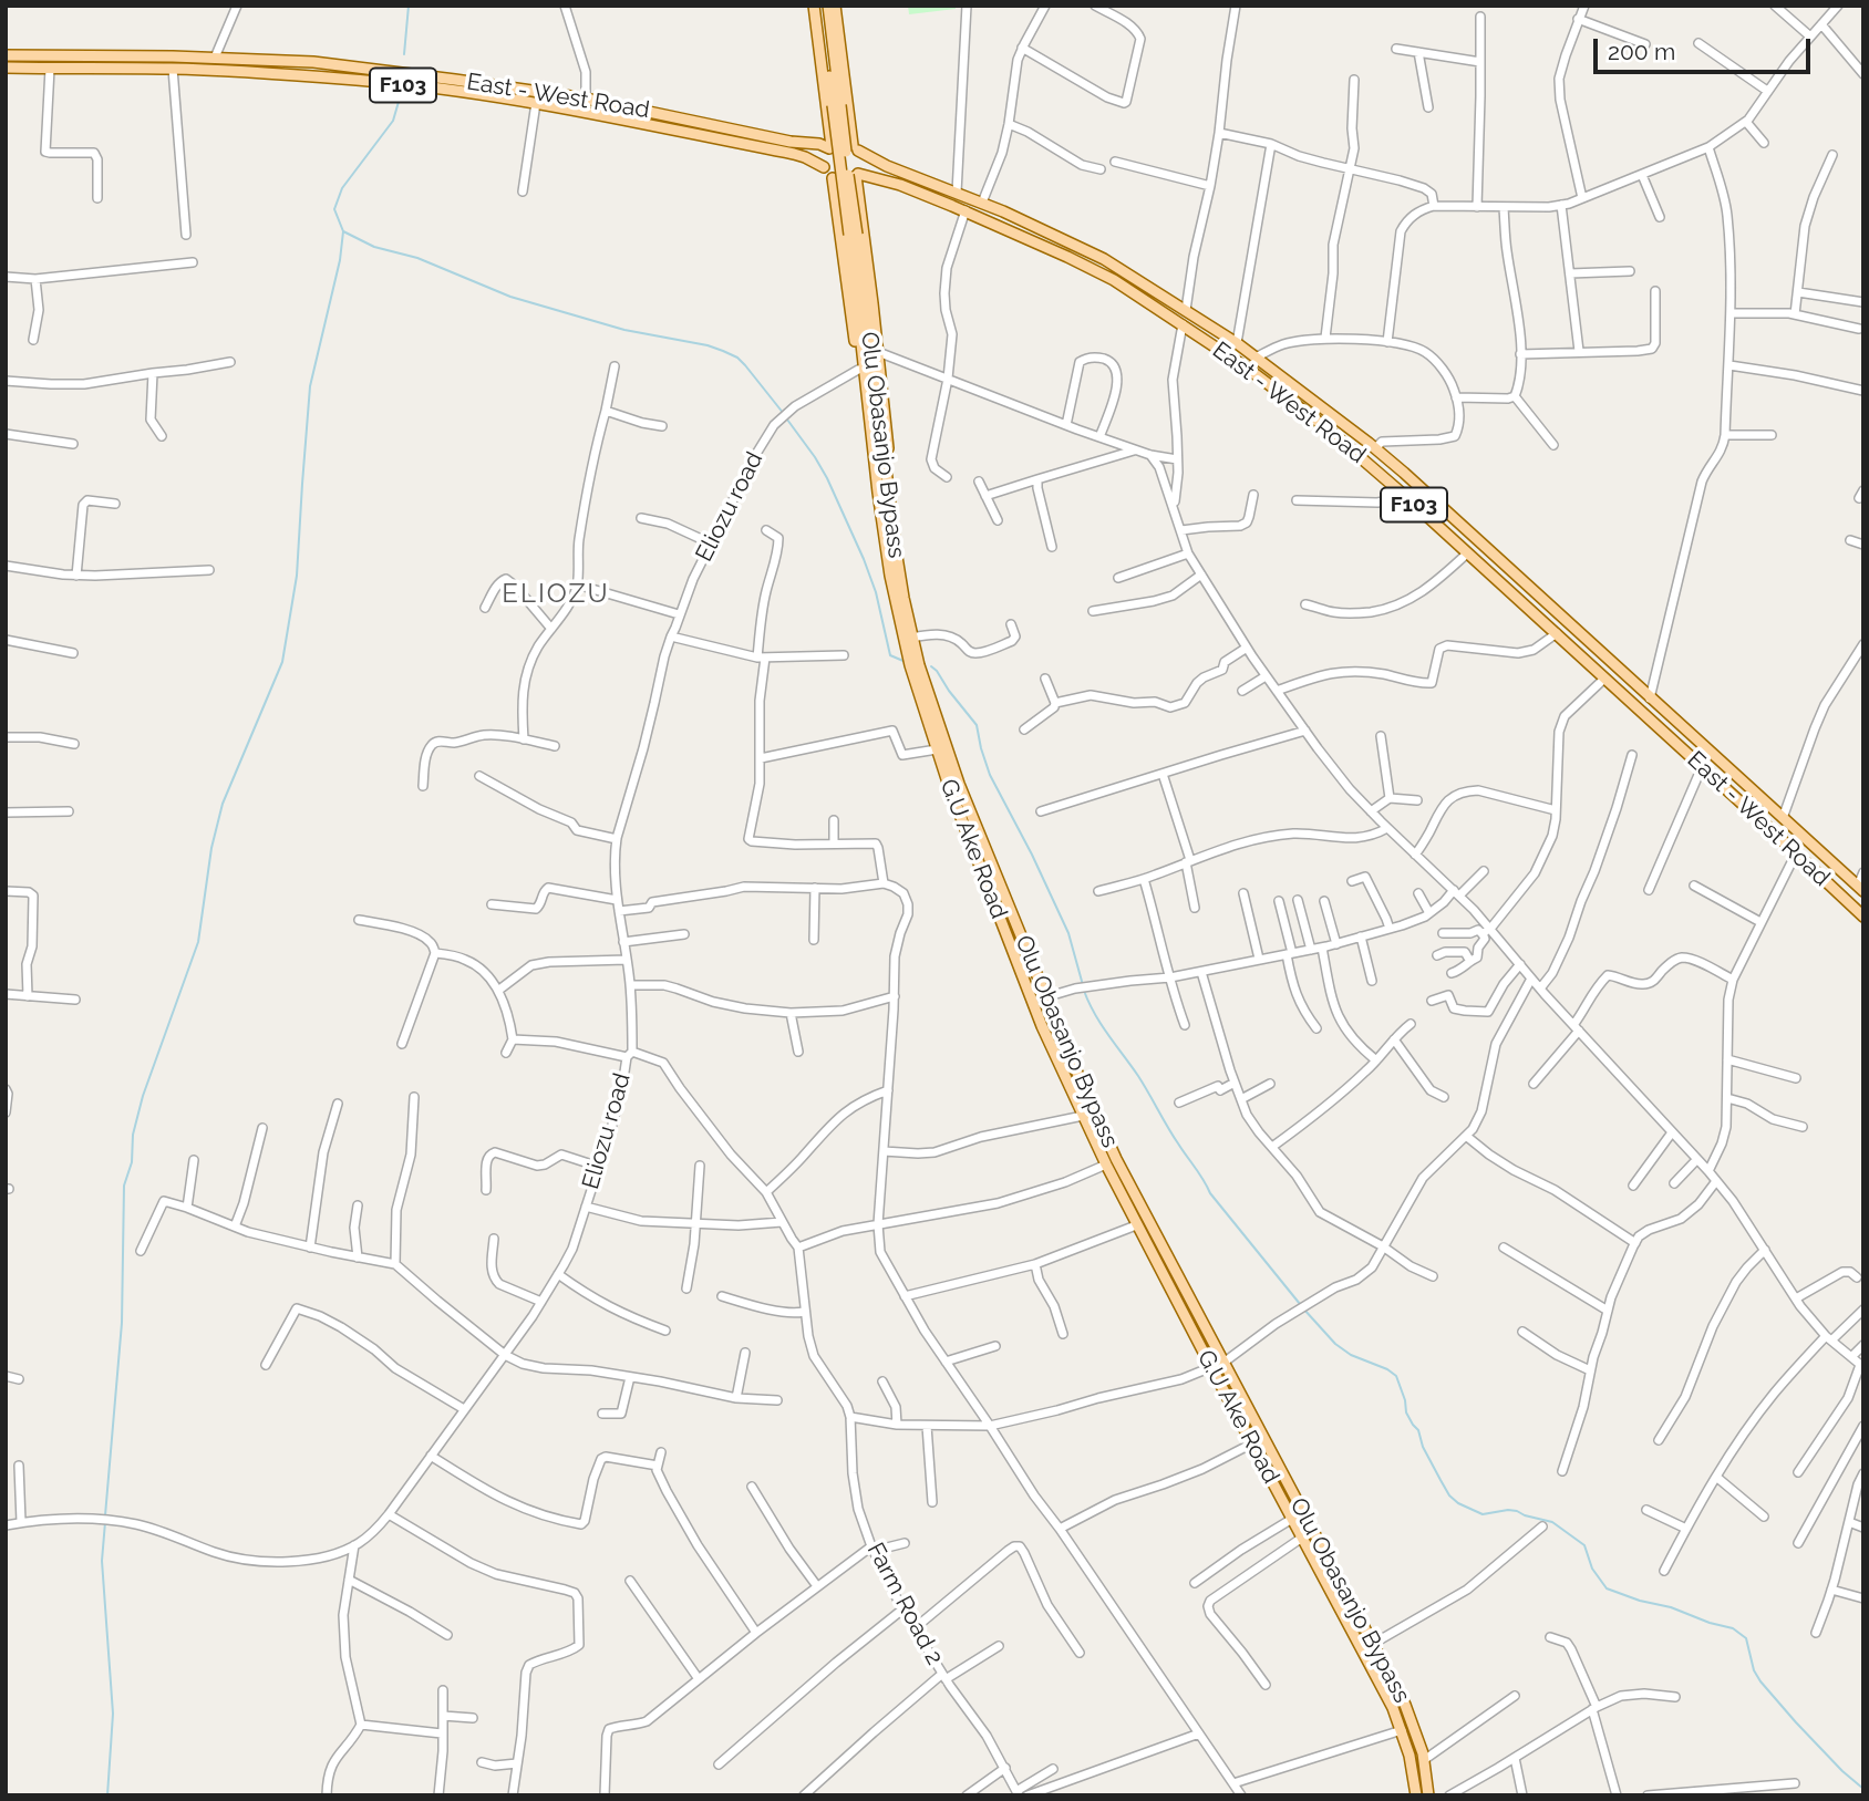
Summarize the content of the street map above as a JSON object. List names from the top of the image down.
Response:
{
  "streets": {
    "main road": [
      "F103",
      "East - West Road",
      "Olu Obasanjo Bypass",
      "G.U Ake Road"
    ],
    "street": ["Eliozu road", "Farm Road 2"]
  },
  "crossings": [
    ["F103", "East - West Road"],
    ["Olu Obasanjo Bypass", "G.U Ake Road"],
    ["Eliozu road", "Farm Road 2"]
  ],
  "districts": ["ELIOZU"],
  "scale_bar": "200 m"
}
